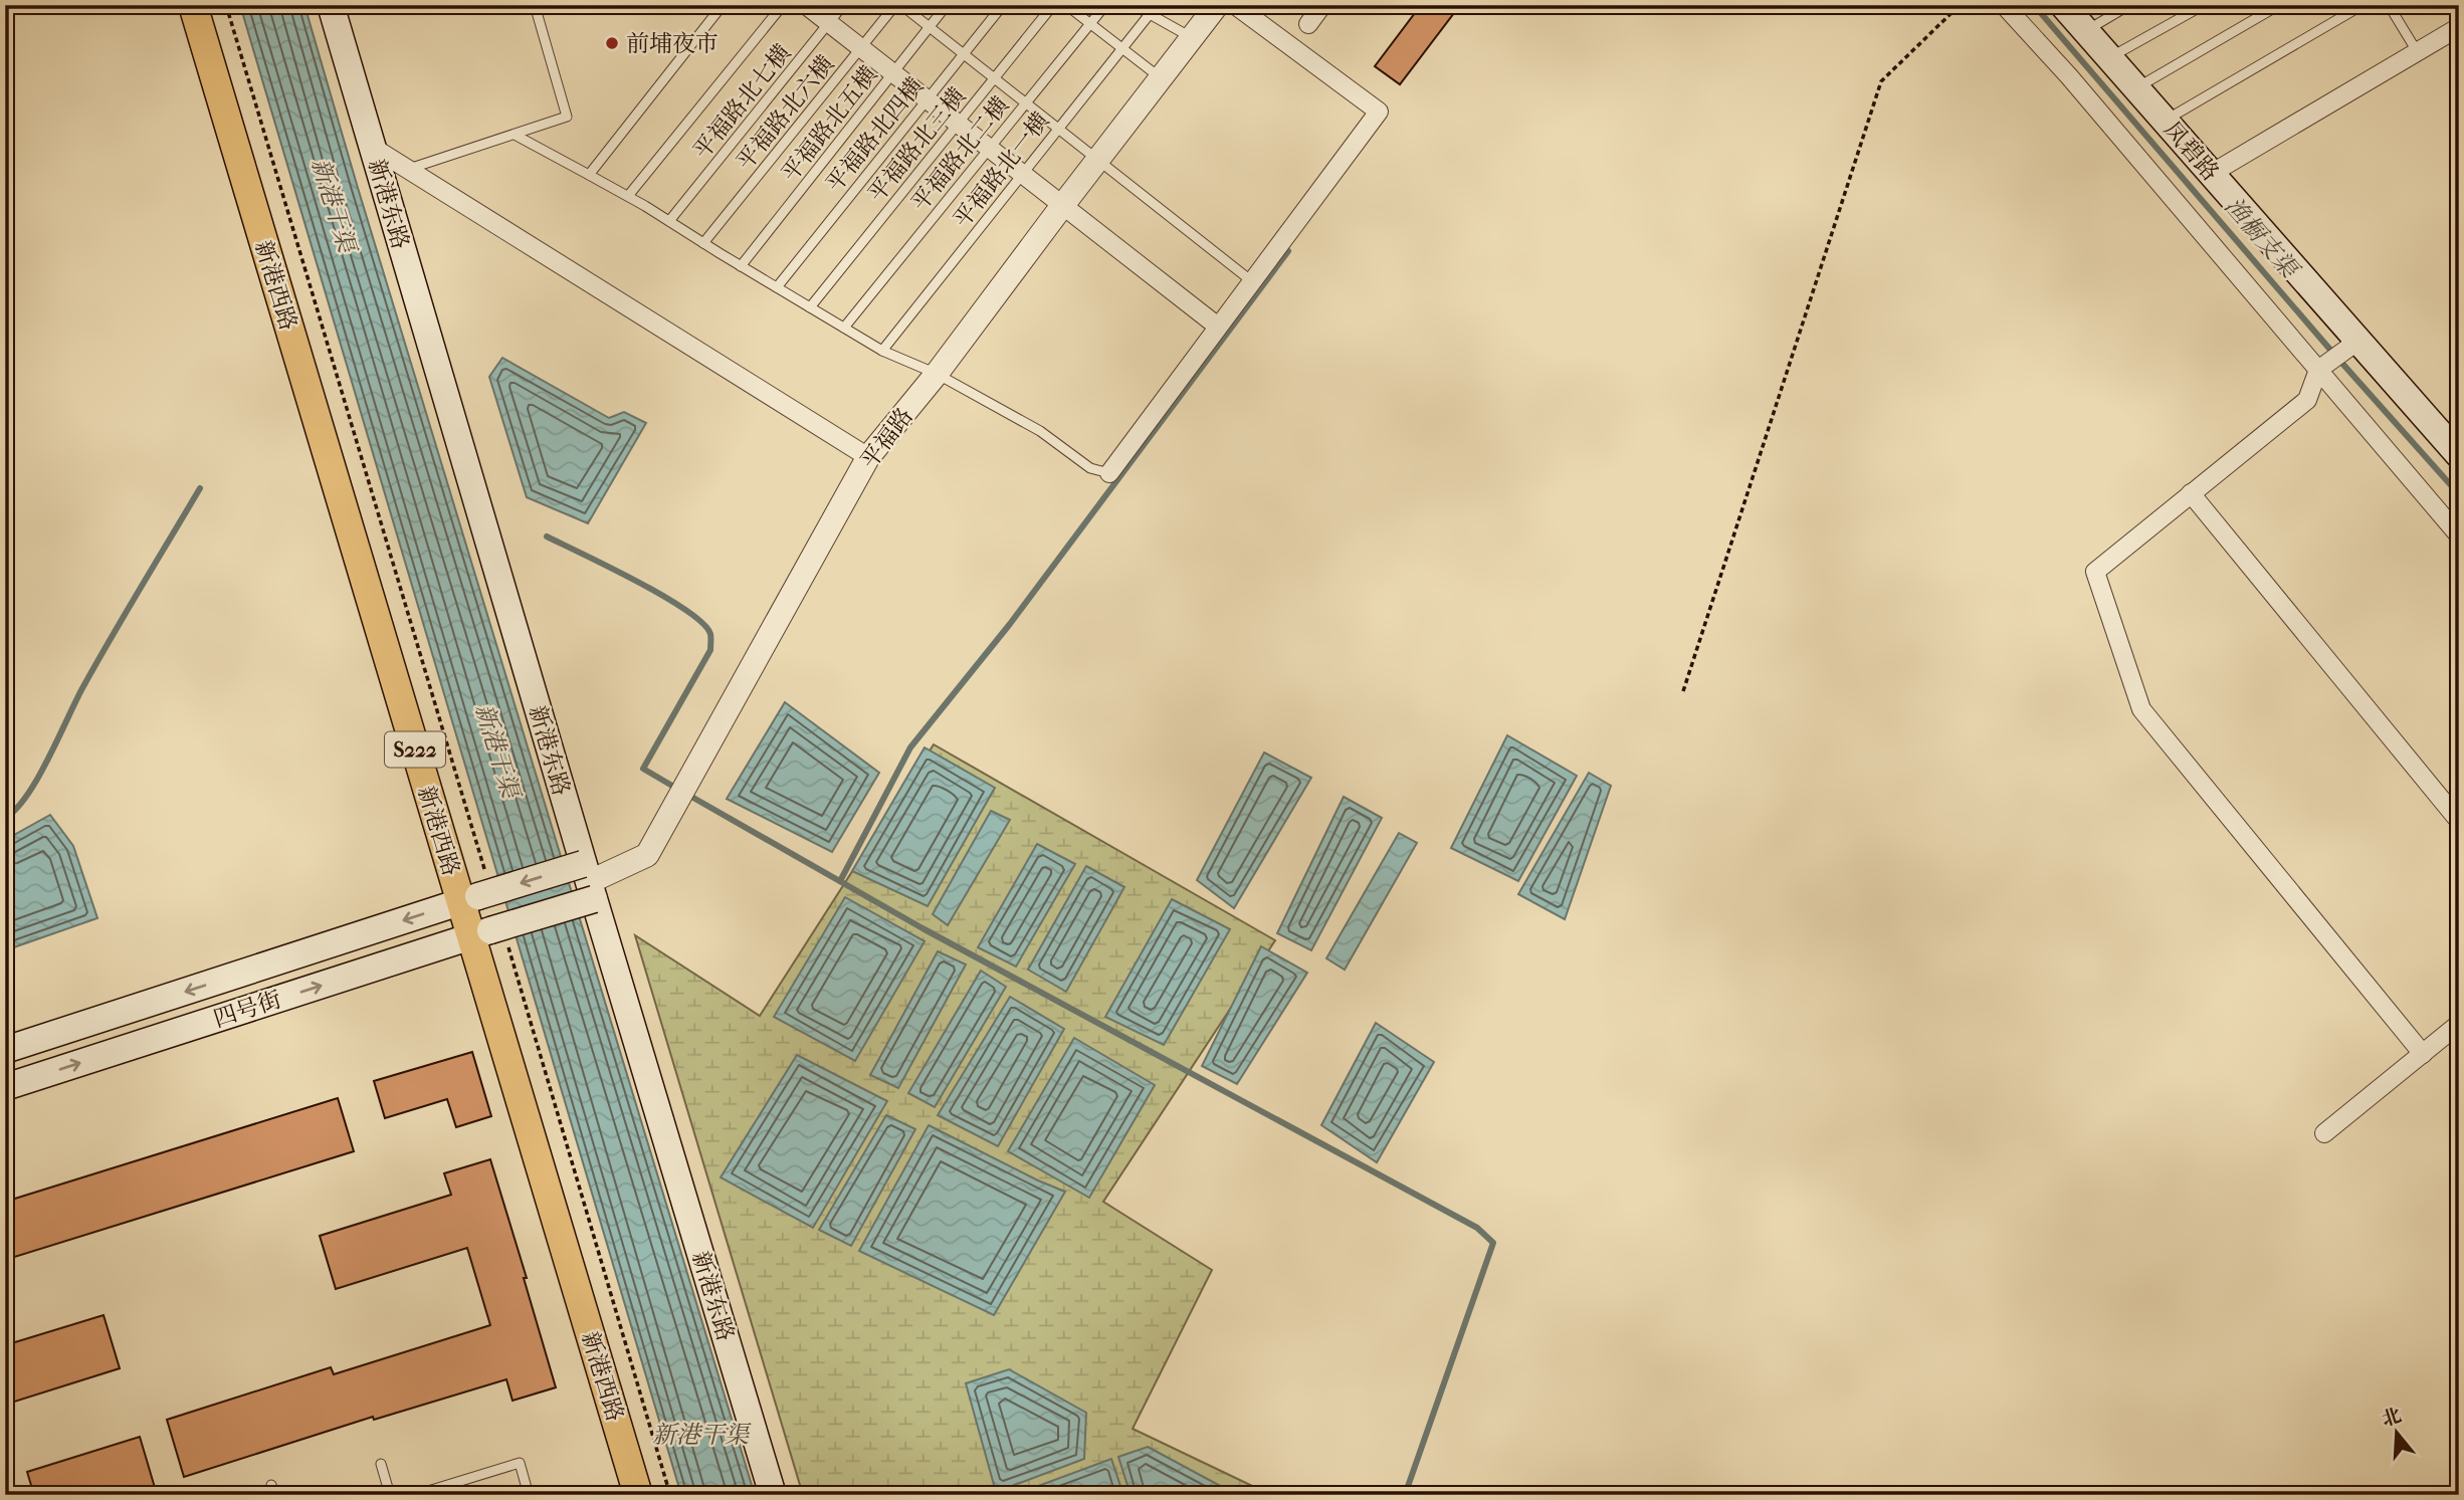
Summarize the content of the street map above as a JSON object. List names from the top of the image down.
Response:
{
  "streets": {
    "main road": [
      "凤碧路",
      "新港东路",
      "新港西路",
      "S222",
      "四号街"
    ],
    "street": ["平福路"],
    "lane": [
      "平福路北七横",
      "平福路北六横",
      "平福路北五横",
      "平福路北四横",
      "平福路北三横",
      "平福路北二横",
      "平福路北一横"
    ]
  },
  "crossings": [
    ["新港东路", "平福路"],
    ["新港东路", "四号街"],
    ["平福路", "四号街"]
  ],
  "water": ["新港干渠", "渔橱支渠"],
  "places": ["前埔夜市"],
  "north": "top"
}
